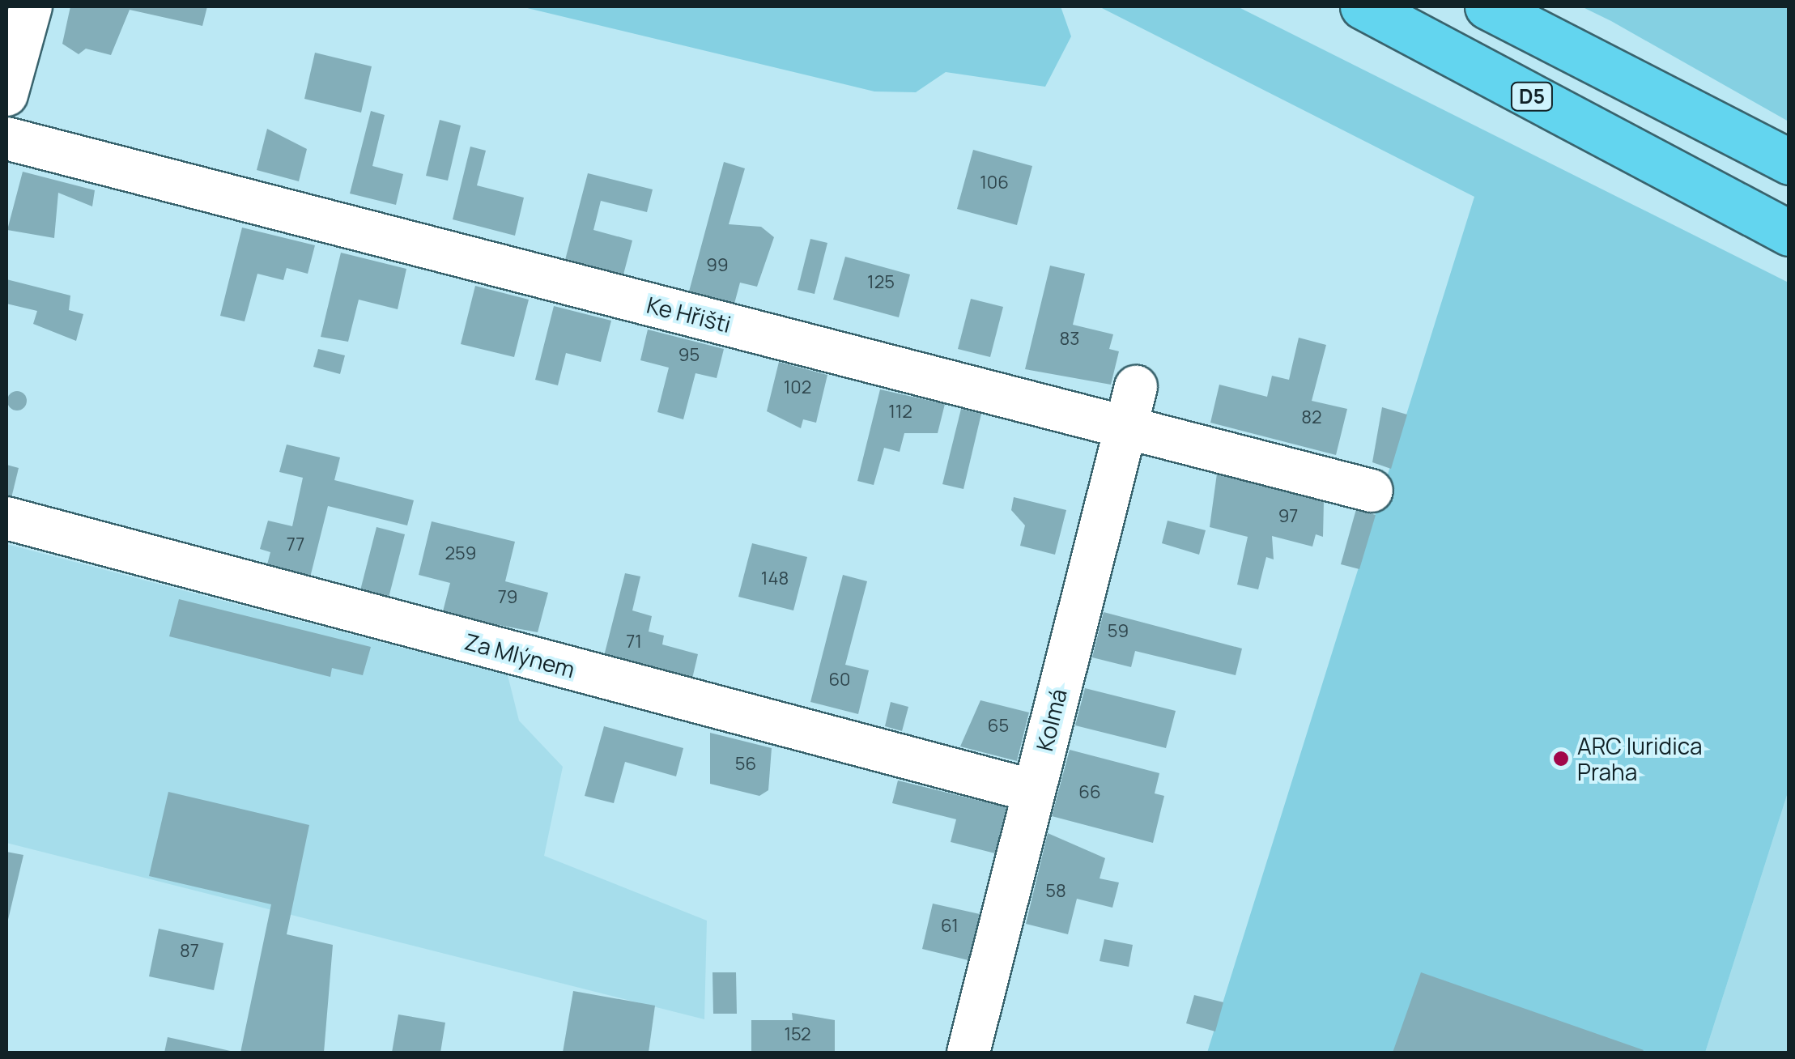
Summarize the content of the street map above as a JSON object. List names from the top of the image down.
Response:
{
  "streets": {
    "highway": ["D5"],
    "street": ["Ke Hřišti", "Za Mlýnem", "Kolmá"]
  },
  "crossings": [
    ["Ke Hřišti", "Kolmá"],
    ["Za Mlýnem", "Kolmá"]
  ],
  "places": ["ARC Iuridica Praha"],
  "house_numbers": [
    "106",
    "99",
    "125",
    "83",
    "95",
    "102",
    "112",
    "82",
    "97",
    "77",
    "259",
    "148",
    "79",
    "59",
    "71",
    "60",
    "65",
    "56",
    "66",
    "58",
    "61",
    "87",
    "152"
  ]
}
